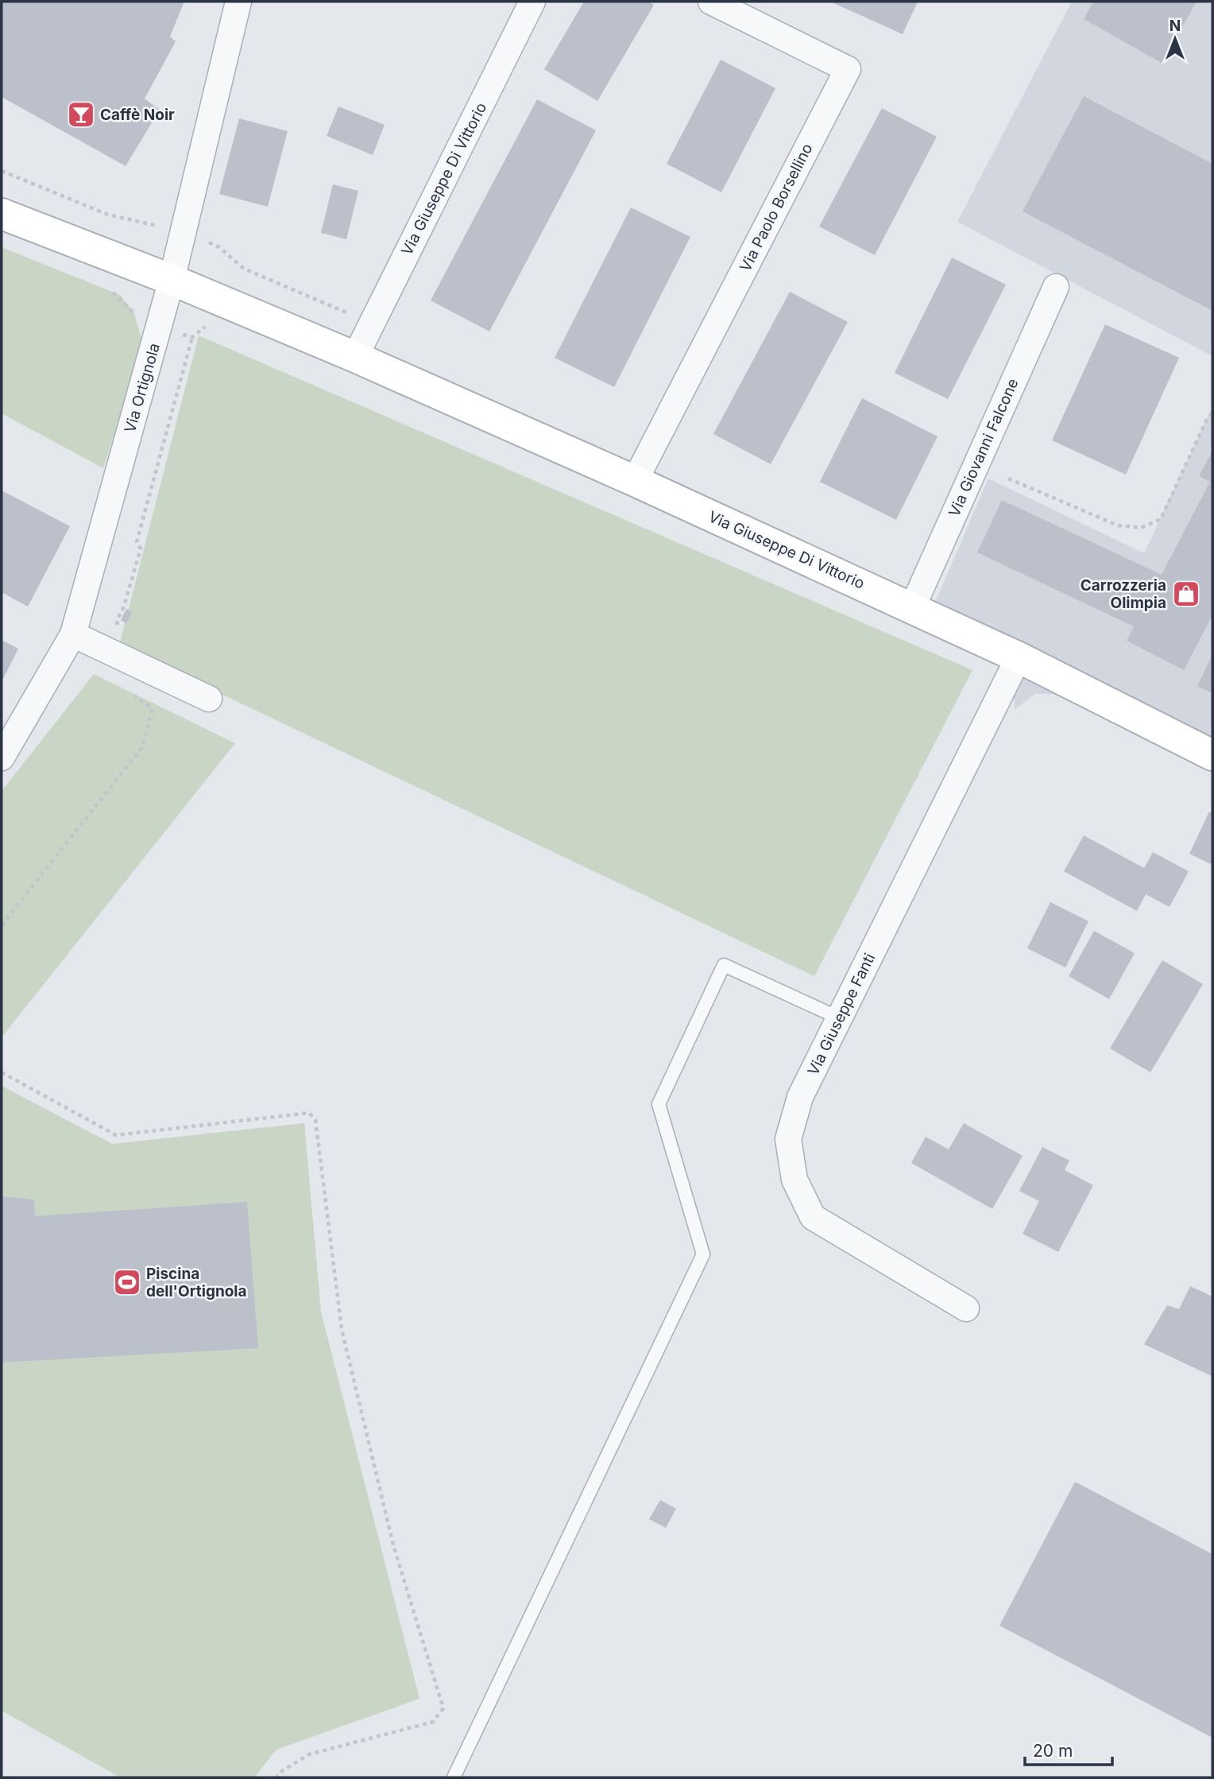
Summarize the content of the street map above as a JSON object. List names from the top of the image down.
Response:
{
  "streets": {
    "main road": ["Via Giuseppe Di Vittorio"],
    "street": [
      "Via Paolo Borsellino",
      "Via Ortignola",
      "Via Giovanni Falcone",
      "Via Giuseppe Fanti"
    ]
  },
  "crossings": [
    ["Via Giuseppe Di Vittorio", "Via Paolo Borsellino"],
    ["Via Giuseppe Di Vittorio", "Via Ortignola"],
    ["Via Giuseppe Di Vittorio", "Via Giovanni Falcone"],
    ["Via Giuseppe Di Vittorio", "Via Giuseppe Fanti"]
  ],
  "places": {
    "bar": ["Caffè Noir"],
    "shop": ["Carrozzeria Olimpia"],
    "sports": ["Piscina dell'Ortignola"]
  },
  "scale_bar": "20 m",
  "north": "top"
}
